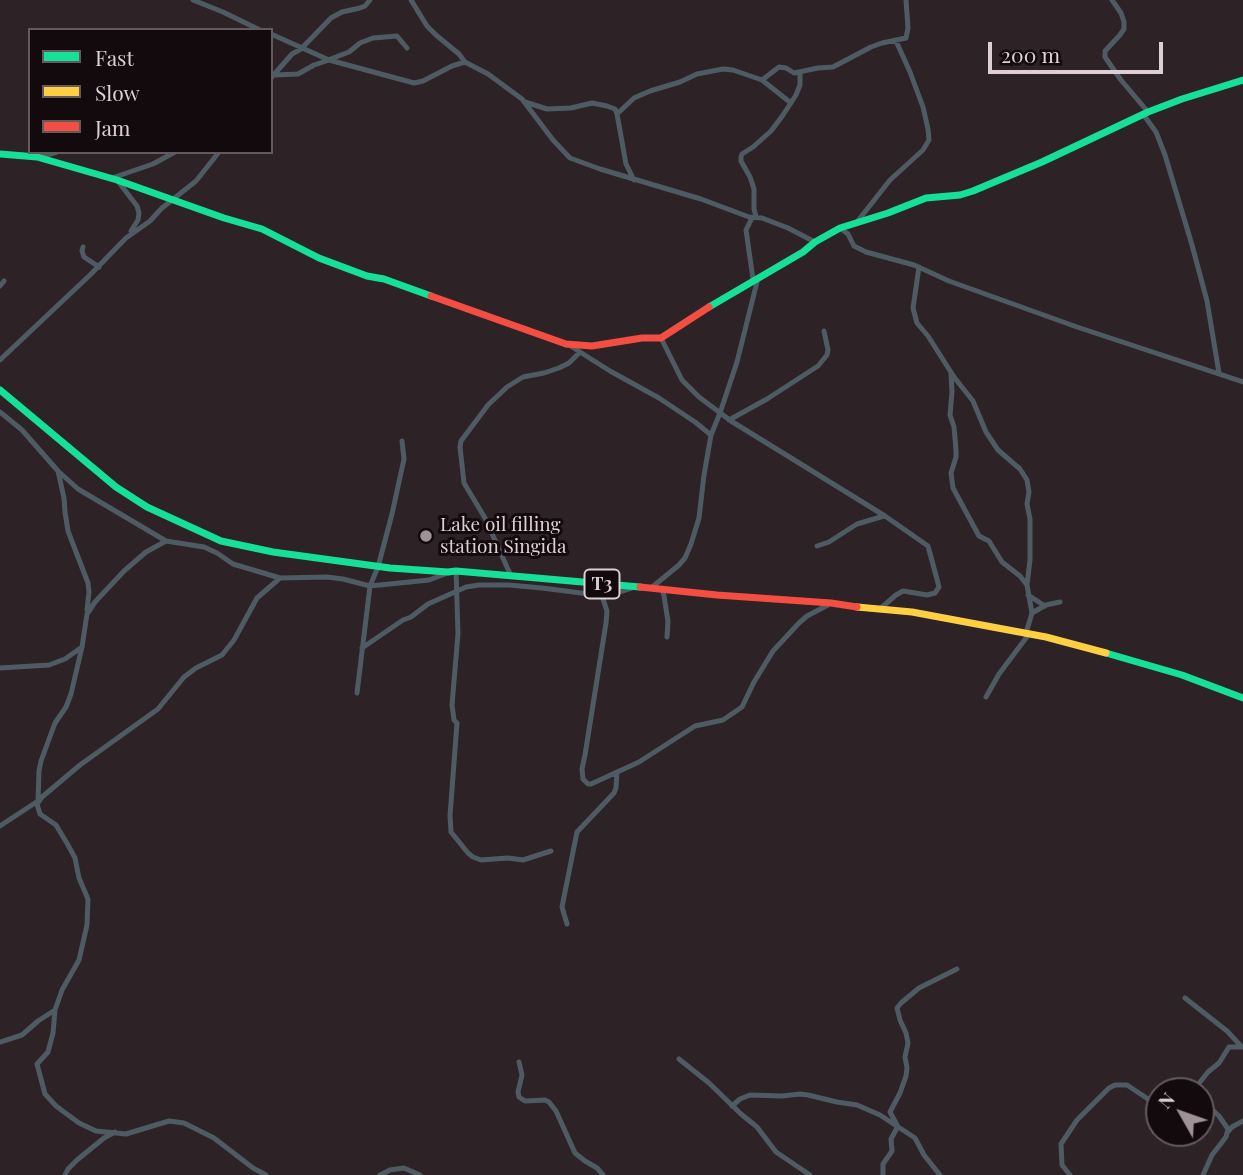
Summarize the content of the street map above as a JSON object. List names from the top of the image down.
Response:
{
  "streets": {
    "main road": ["T3"]
  },
  "places": ["Lake oil filling station Singida"],
  "legend": ["Fast", "Slow", "Jam"],
  "scale_bar": "200 m",
  "north": "top left"
}
